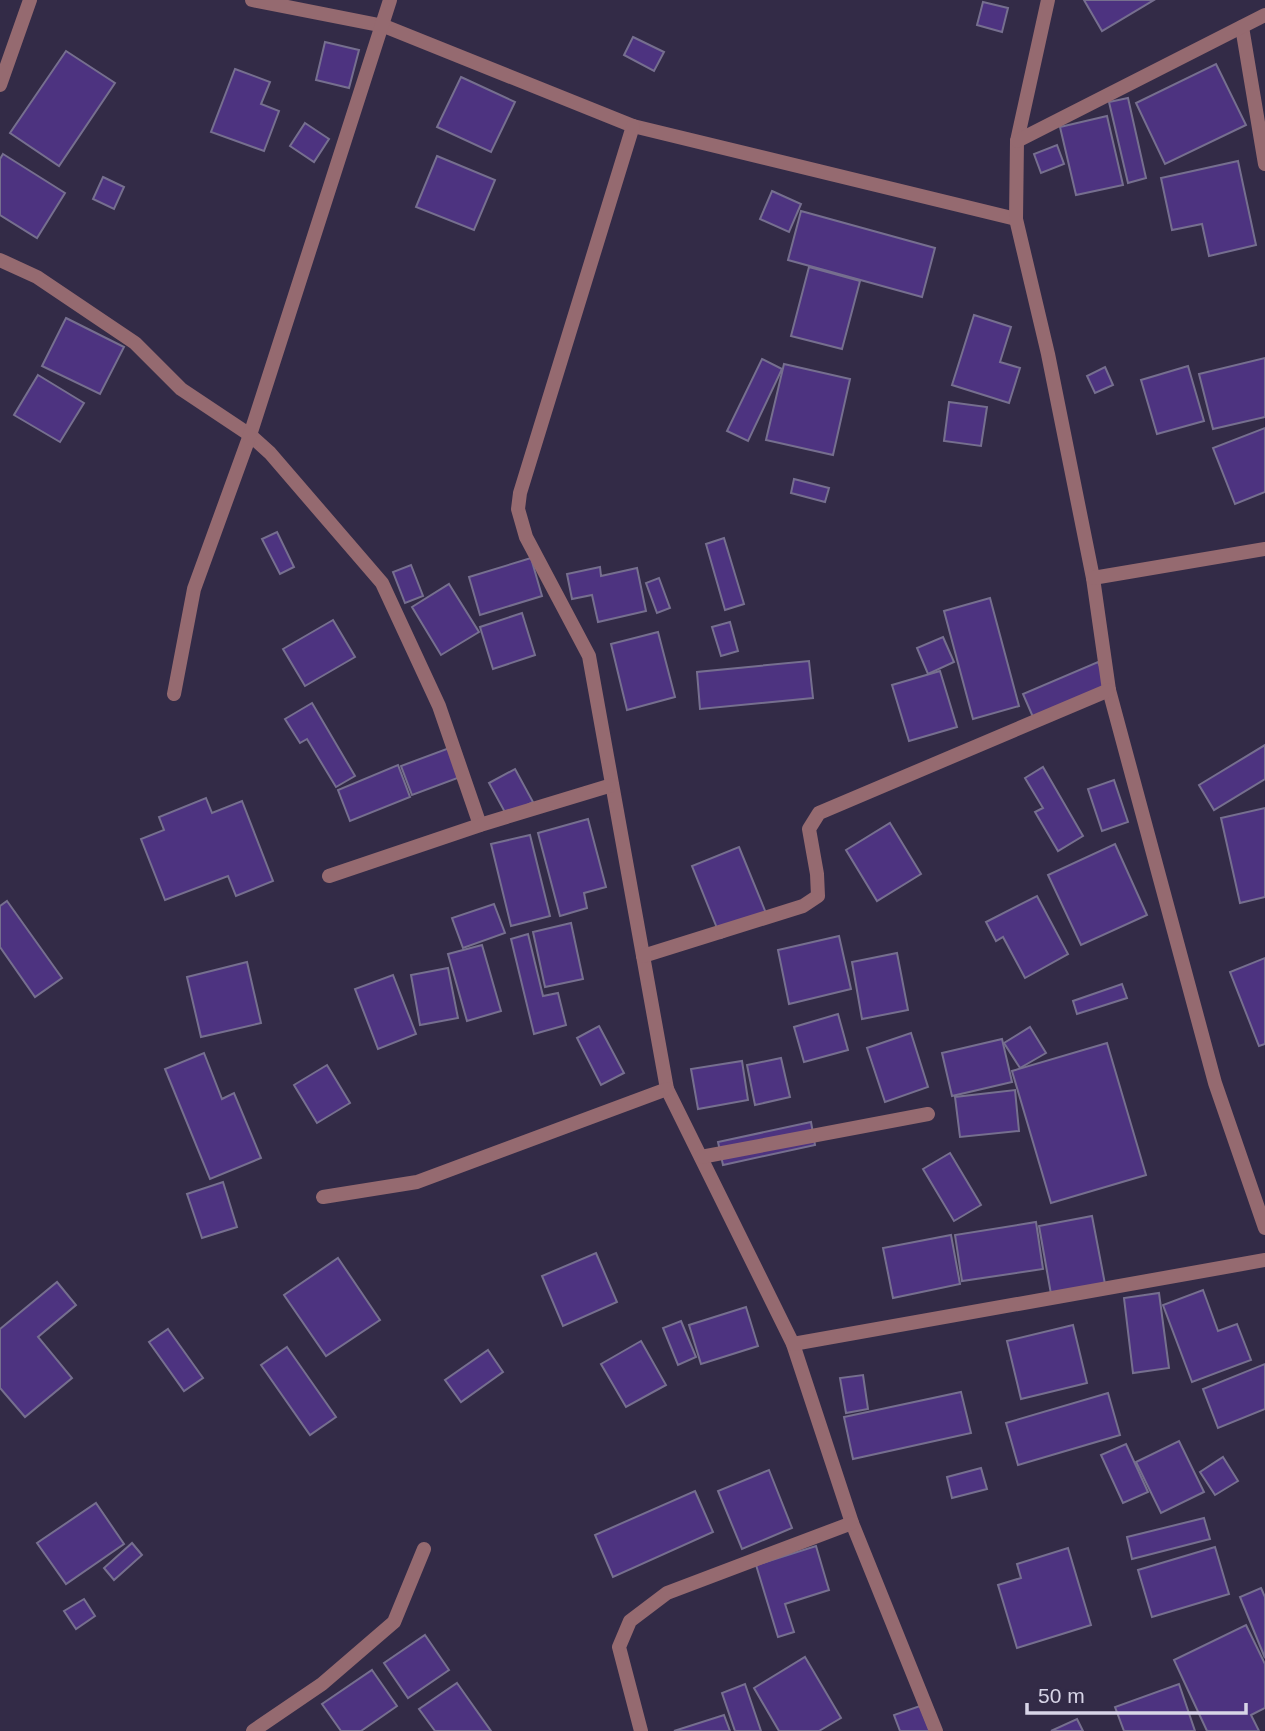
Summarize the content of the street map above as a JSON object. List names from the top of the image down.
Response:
{
  "scale_bar": "50 m"
}
